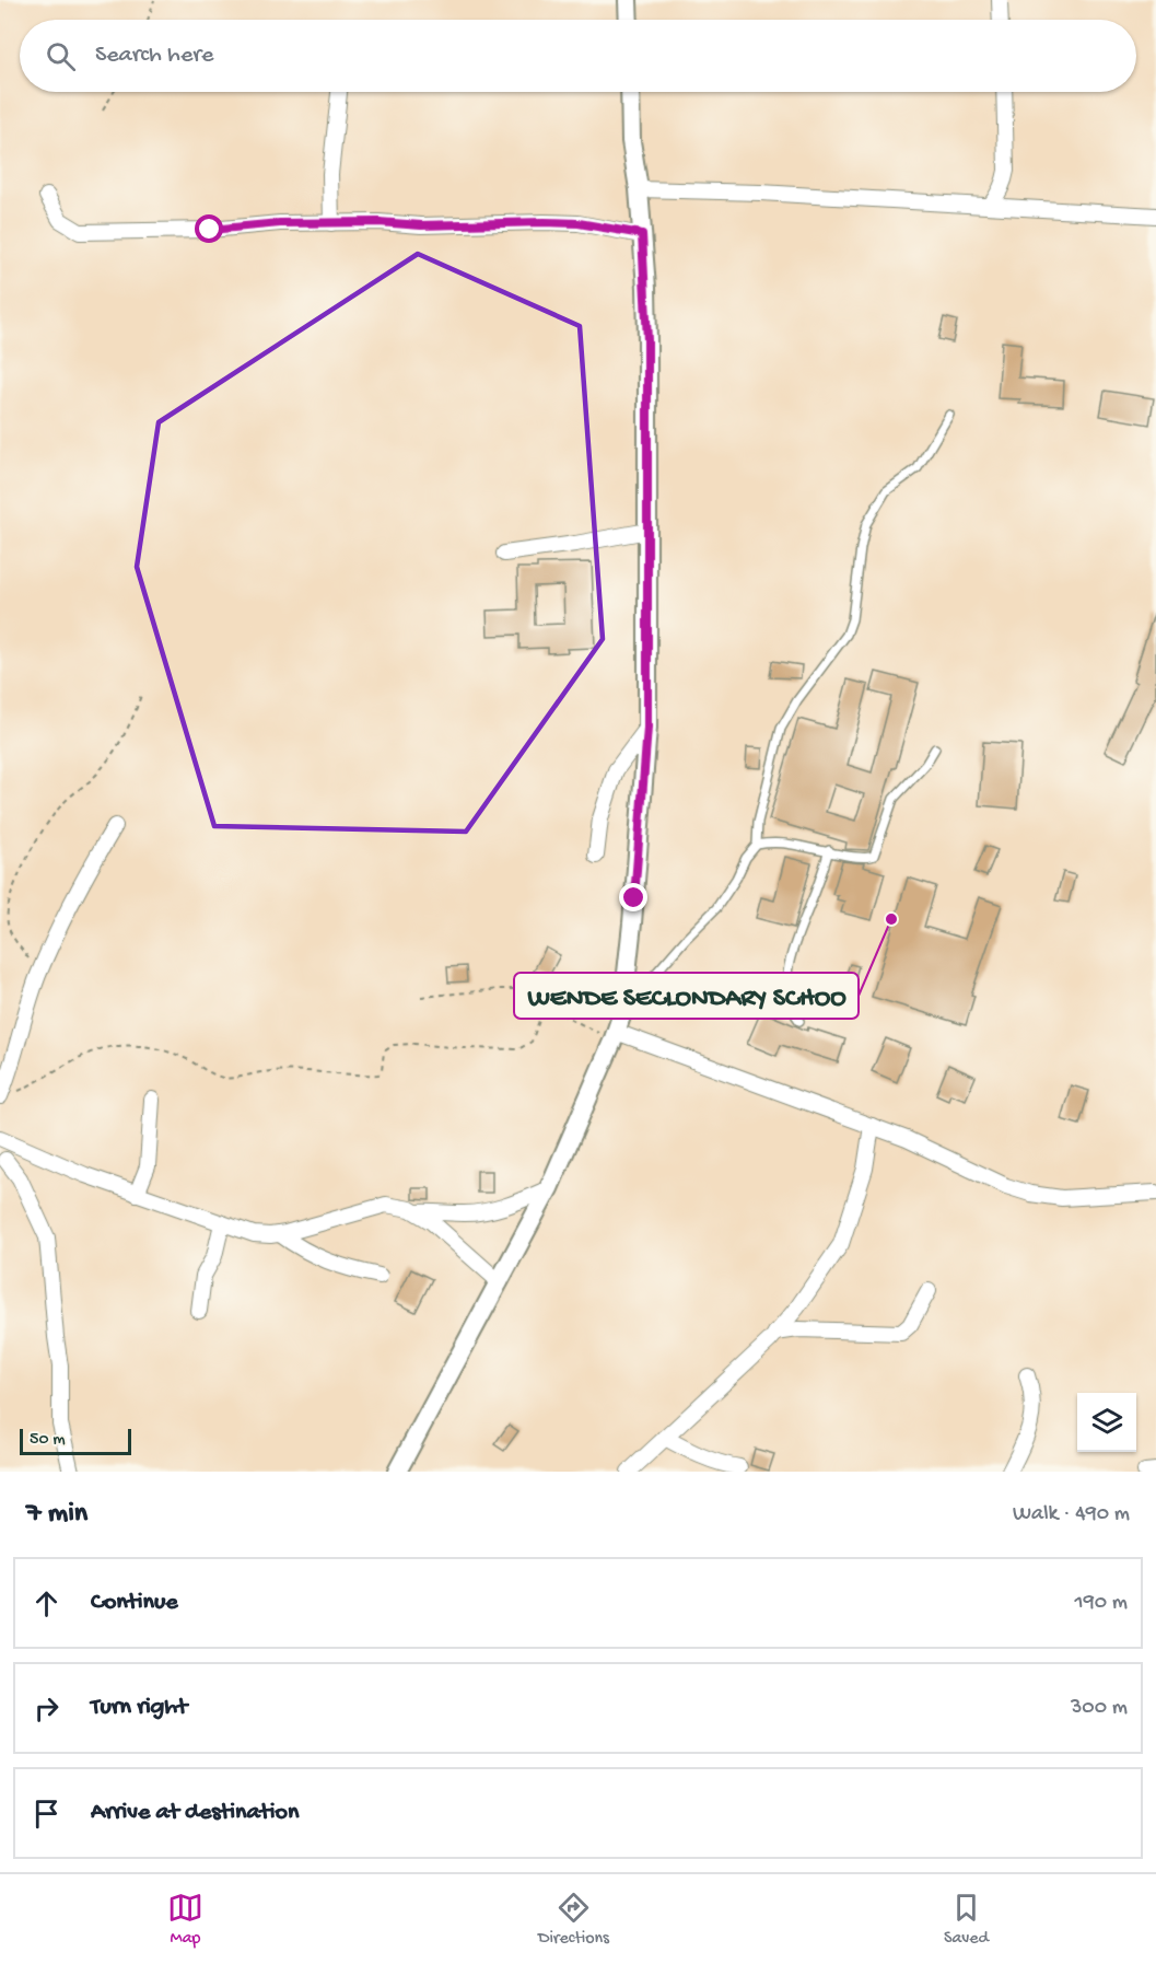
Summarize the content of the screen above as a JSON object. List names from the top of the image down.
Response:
{
  "places": ["WENDE SECLONDARY SCHOO"],
  "scale_bar": "50 m",
  "page": {
    "search": "Search here",
    "scale": "50 m",
    "heading": ["7 min", "Walk · 490 m"],
    "list": [
      ["Continue", "190 m"],
      ["Turn right", "300 m"],
      "Arrive at destination"
    ],
    "nav": ["Map", "Directions", "Saved"]
  }
}
